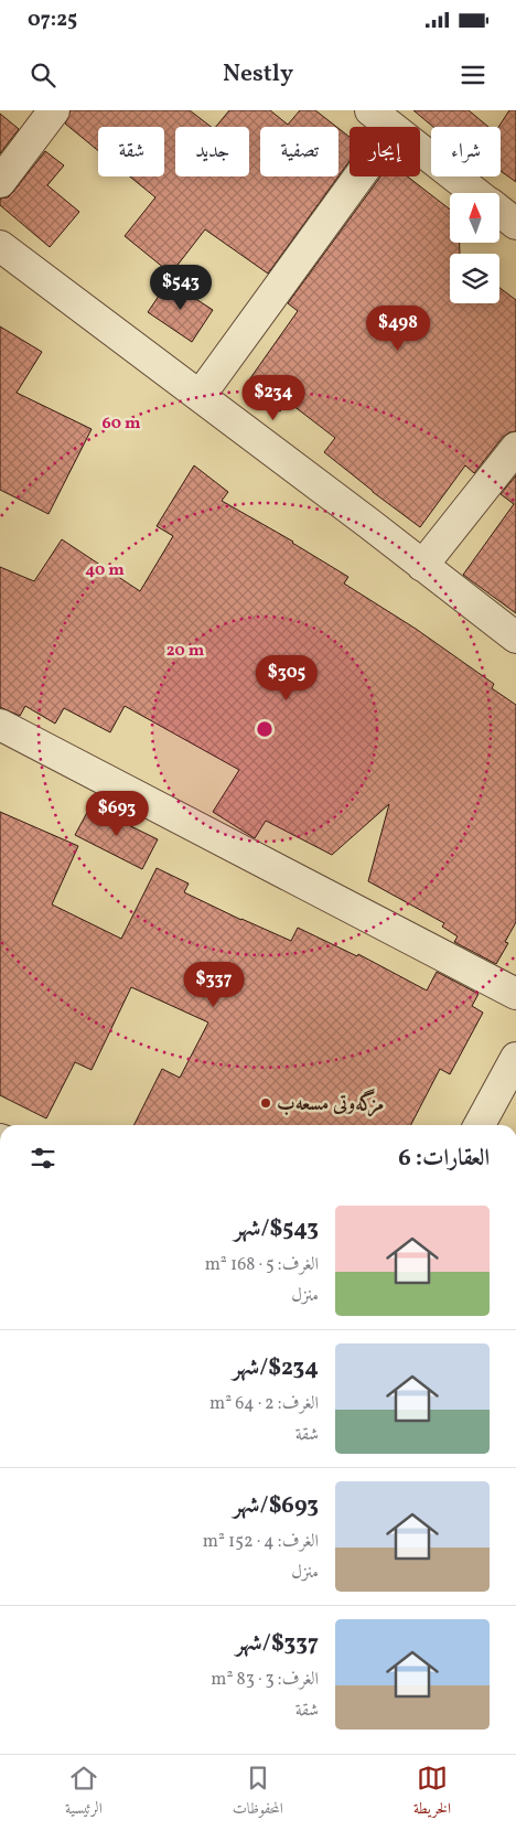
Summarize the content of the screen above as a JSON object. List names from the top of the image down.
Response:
{
  "places": ["مزگەوتی مسعەب"],
  "north": "top",
  "page": {
    "status": "07:25",
    "header": "Nestly",
    "chip": [
      "شراء",
      "إيجار",
      "تصفية",
      "جديد",
      "شقة"
    ],
    "price": [
      "$543",
      "$498",
      "$234",
      "$305",
      "$693",
      "$337"
    ],
    "heading": "العقارات: 6",
    "list": [
      {
        "name": "$543/شهر",
        "note": "الغرف: 5 · 168 m² · منزل"
      },
      {
        "name": "$234/شهر",
        "note": "الغرف: 2 · 64 m² · شقة"
      },
      {
        "name": "$693/شهر",
        "note": "الغرف: 4 · 152 m² · منزل"
      },
      {
        "name": "$337/شهر",
        "note": "الغرف: 3 · 83 m² · شقة"
      }
    ],
    "tabs": ["الخريطة", "المحفوظات", "الرئيسية"]
  },
  "rings": ["60 m", "40 m", "20 m"]
}
